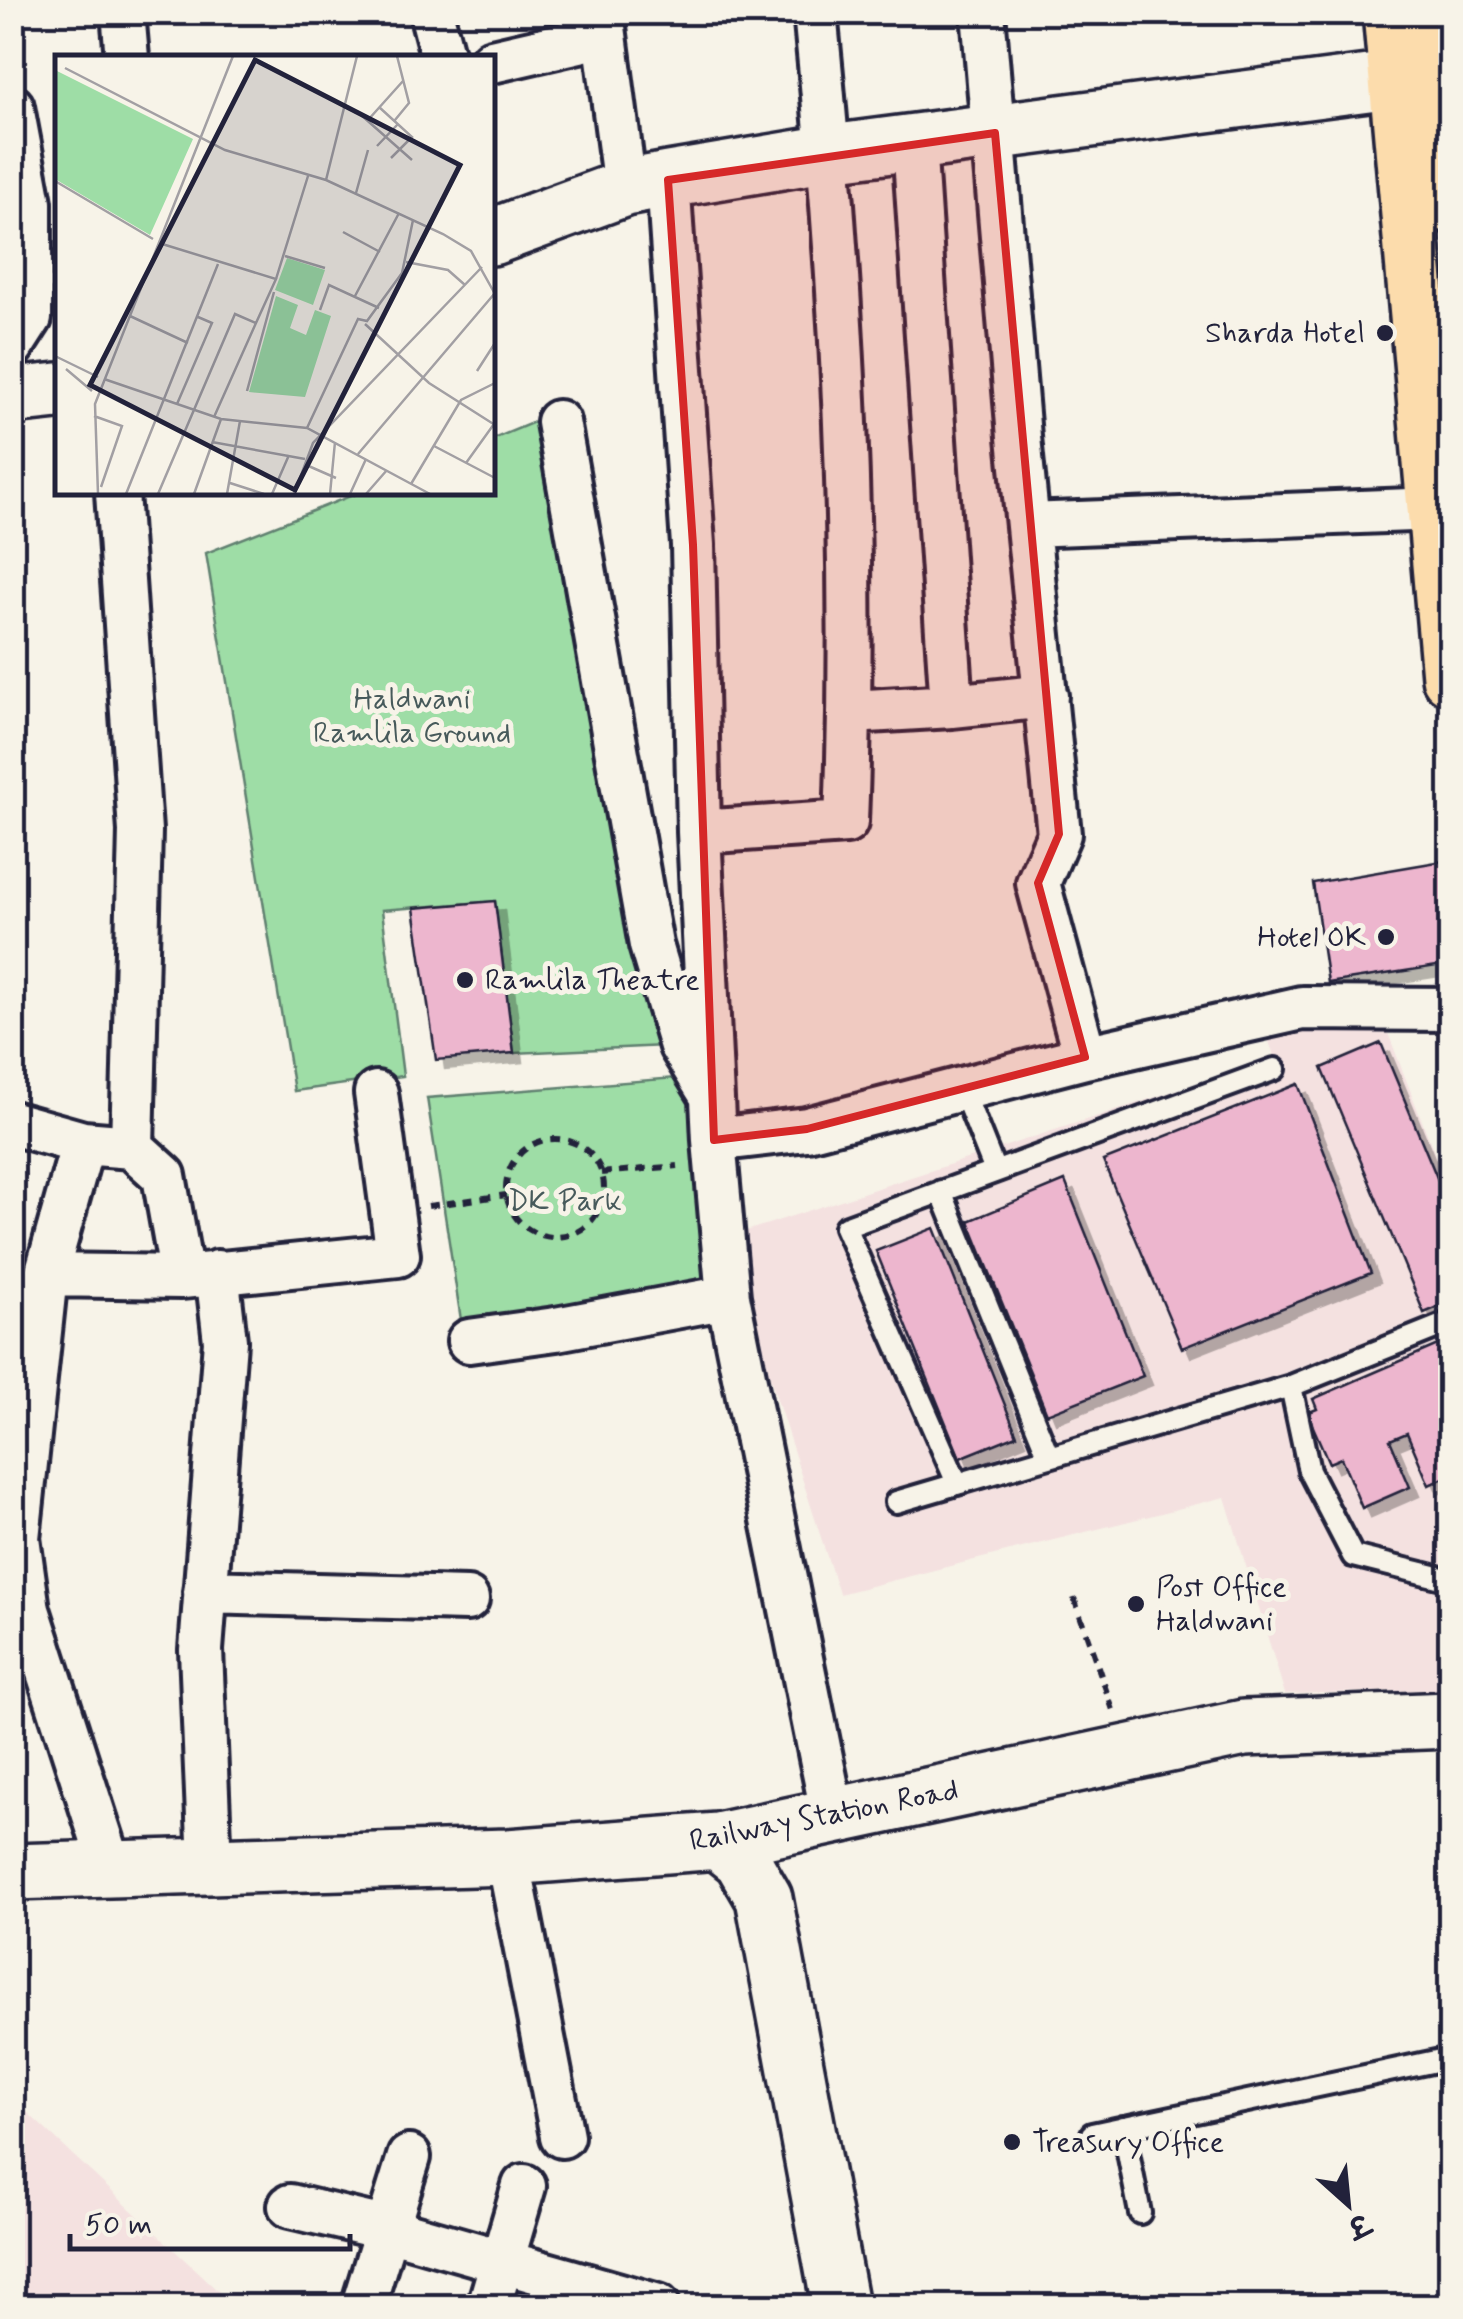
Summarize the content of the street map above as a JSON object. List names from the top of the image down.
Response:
{
  "streets": {
    "street": ["Railway Station Road"]
  },
  "parks": ["Haldwani Ramlila Ground", "DK Park"],
  "places": [
    "Sharda Hotel",
    "Hotel OK",
    "Ramlila Theatre",
    "Post Office Haldwani",
    "Treasury Office"
  ],
  "scale_bar": "50 m",
  "north": "bottom right"
}
